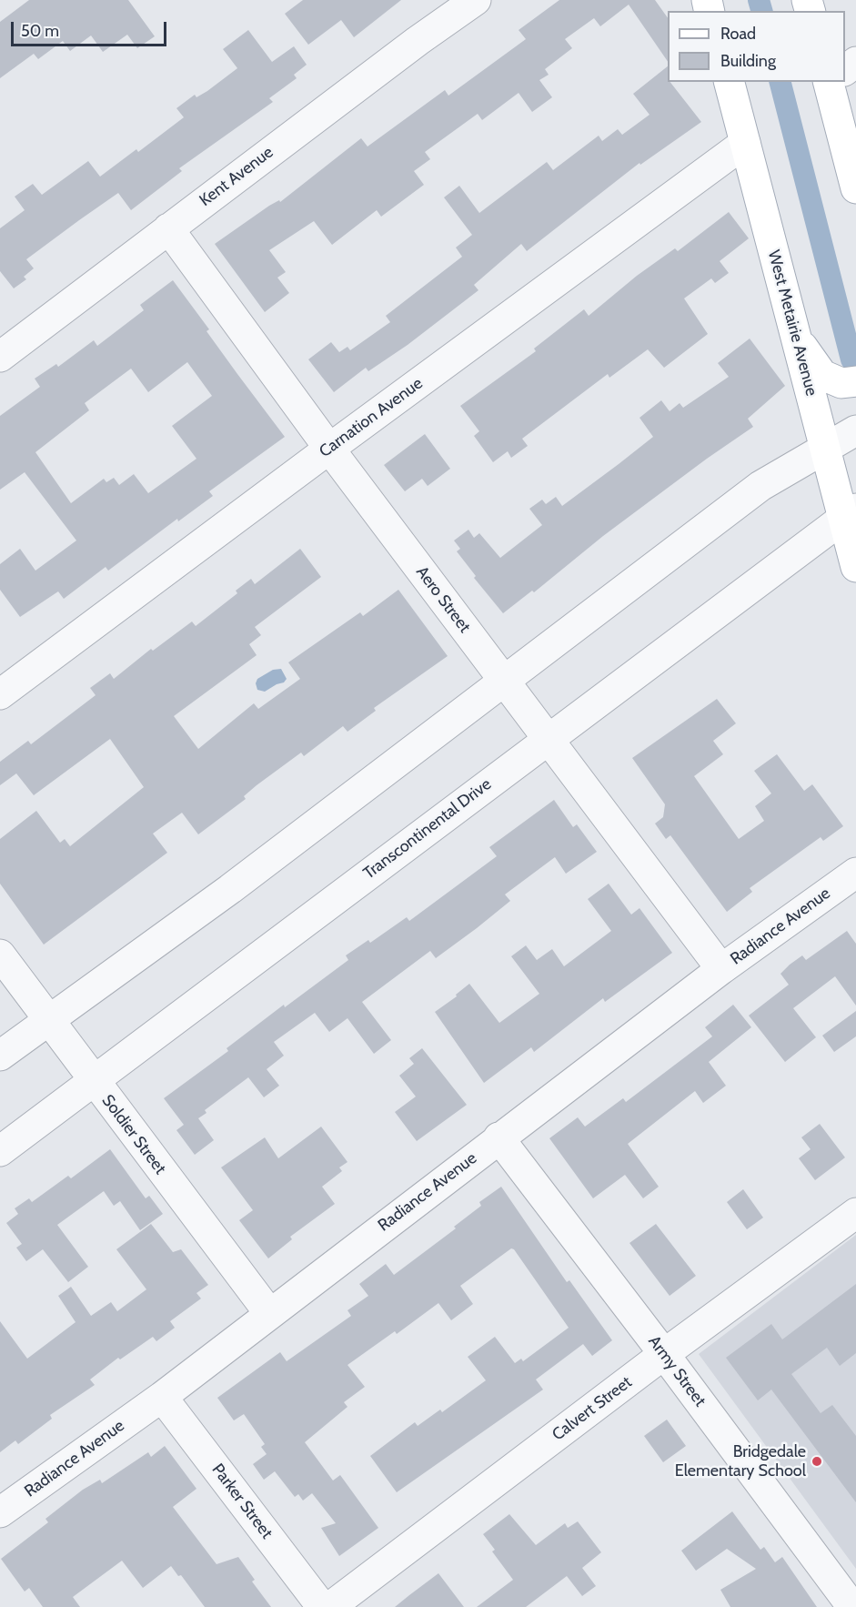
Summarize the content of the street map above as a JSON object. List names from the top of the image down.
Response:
{
  "streets": {
    "main road": ["West Metairie Avenue"],
    "street": [
      "Kent Avenue",
      "Carnation Avenue",
      "Aero Street",
      "Transcontinental Drive",
      "Radiance Avenue",
      "Soldier Street",
      "Army Street",
      "Calvert Street",
      "Parker Street"
    ]
  },
  "crossings": [
    ["Kent Avenue", "Aero Street"],
    ["West Metairie Avenue", "Carnation Avenue"],
    ["West Metairie Avenue", "Transcontinental Drive"],
    ["Carnation Avenue", "Aero Street"],
    ["Aero Street", "Transcontinental Drive"],
    ["Aero Street", "Radiance Avenue"],
    ["Transcontinental Drive", "Soldier Street"],
    ["Radiance Avenue", "Soldier Street"],
    ["Radiance Avenue", "Army Street"],
    ["Radiance Avenue", "Parker Street"],
    ["Army Street", "Calvert Street"]
  ],
  "places": ["Bridgedale Elementary School"],
  "legend": ["Road", "Building"],
  "scale_bar": "50 m"
}
